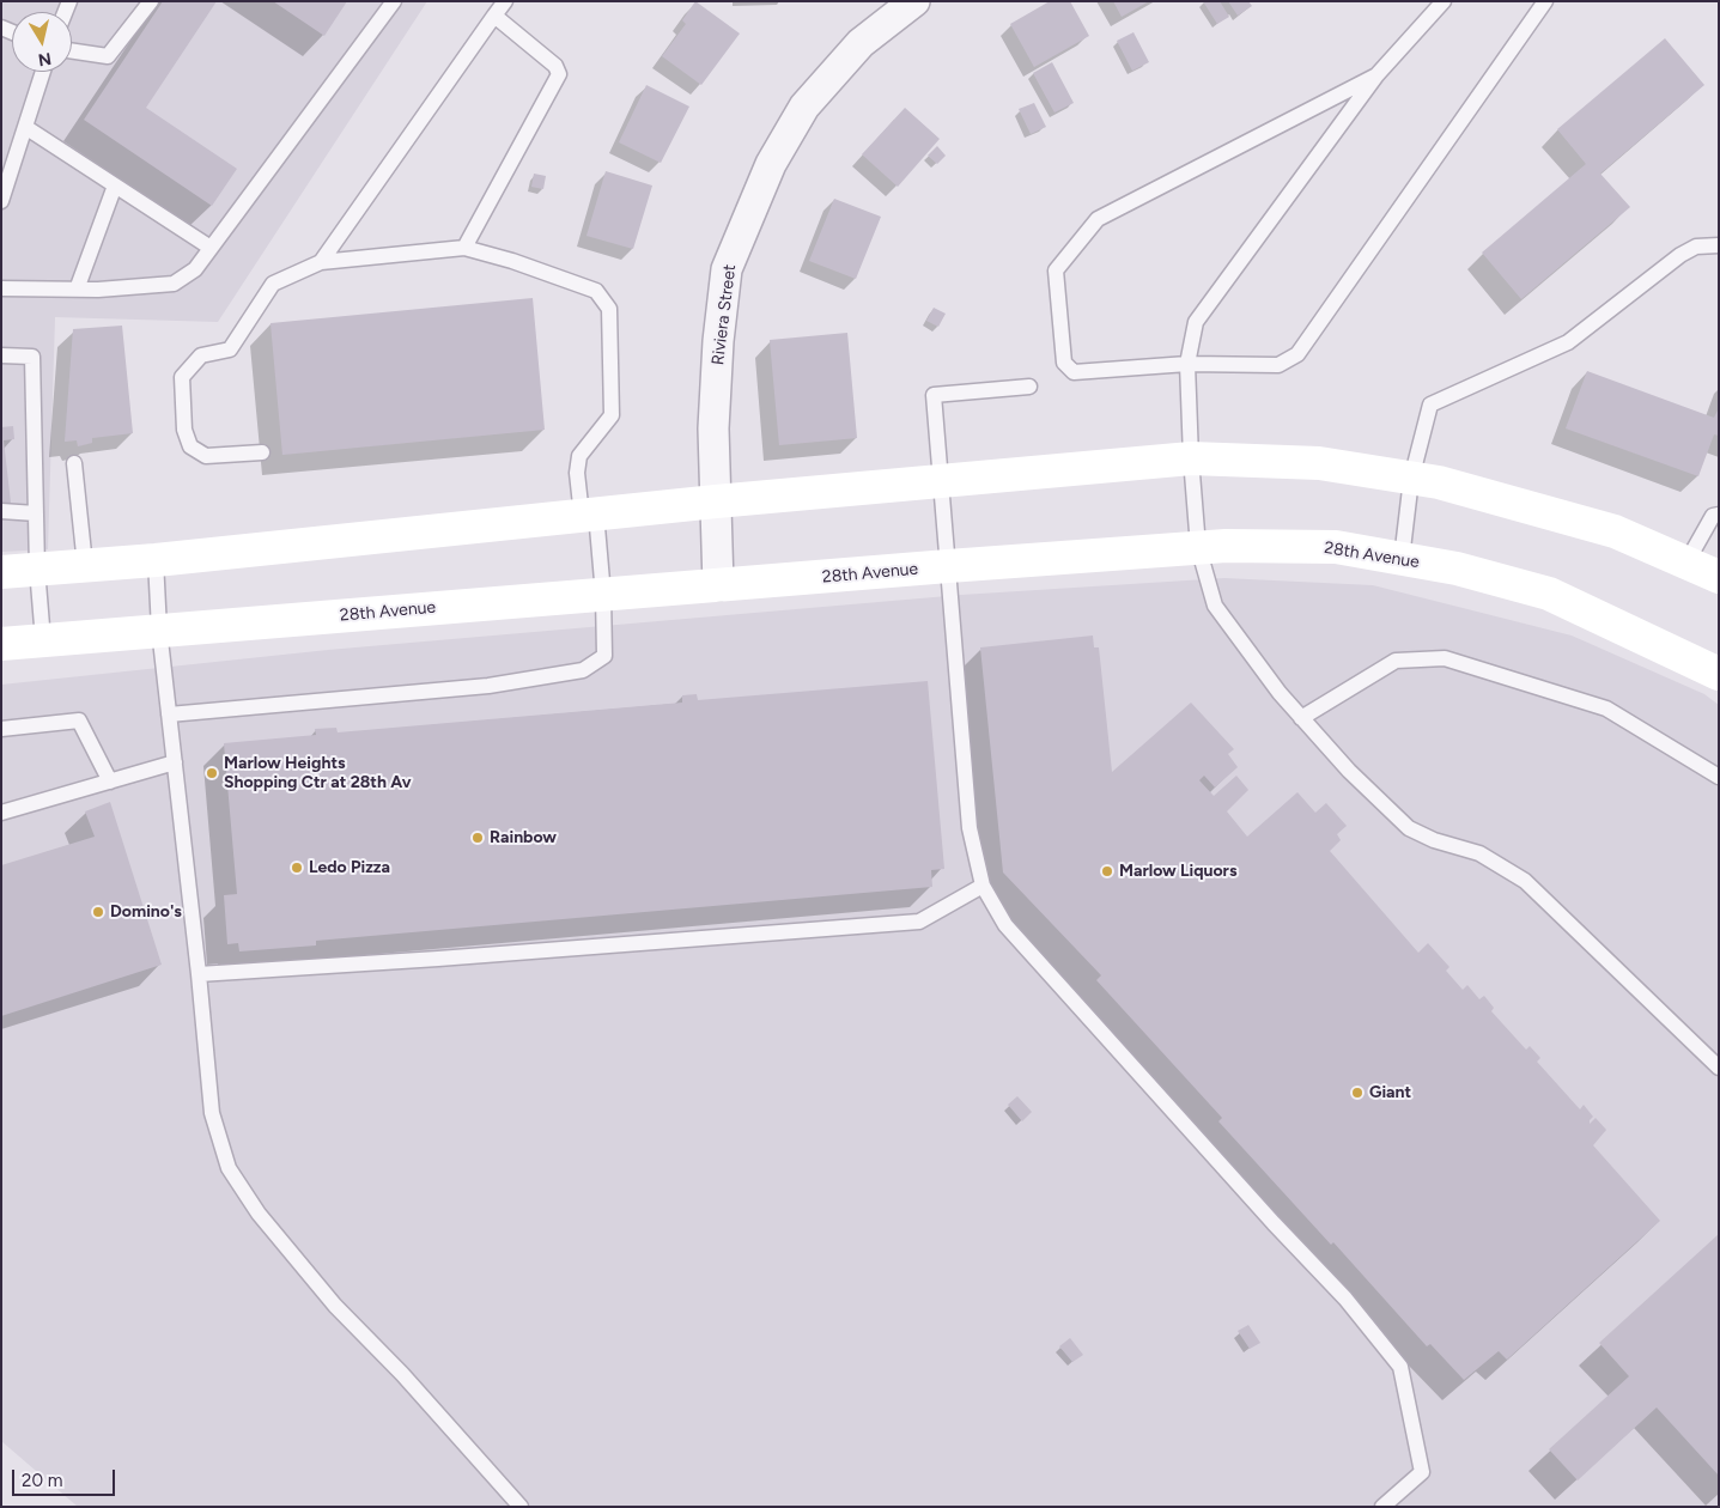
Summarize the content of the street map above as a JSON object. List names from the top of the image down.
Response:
{
  "streets": {
    "street": ["Riviera Street", "28th Avenue"]
  },
  "crossings": [
    ["Riviera Street", "28th Avenue"]
  ],
  "places": [
    "Marlow Heights Shopping Ctr at 28th Av",
    "Rainbow",
    "Ledo Pizza",
    "Marlow Liquors",
    "Domino's",
    "Giant"
  ],
  "scale_bar": "20 m",
  "north": "bottom"
}
